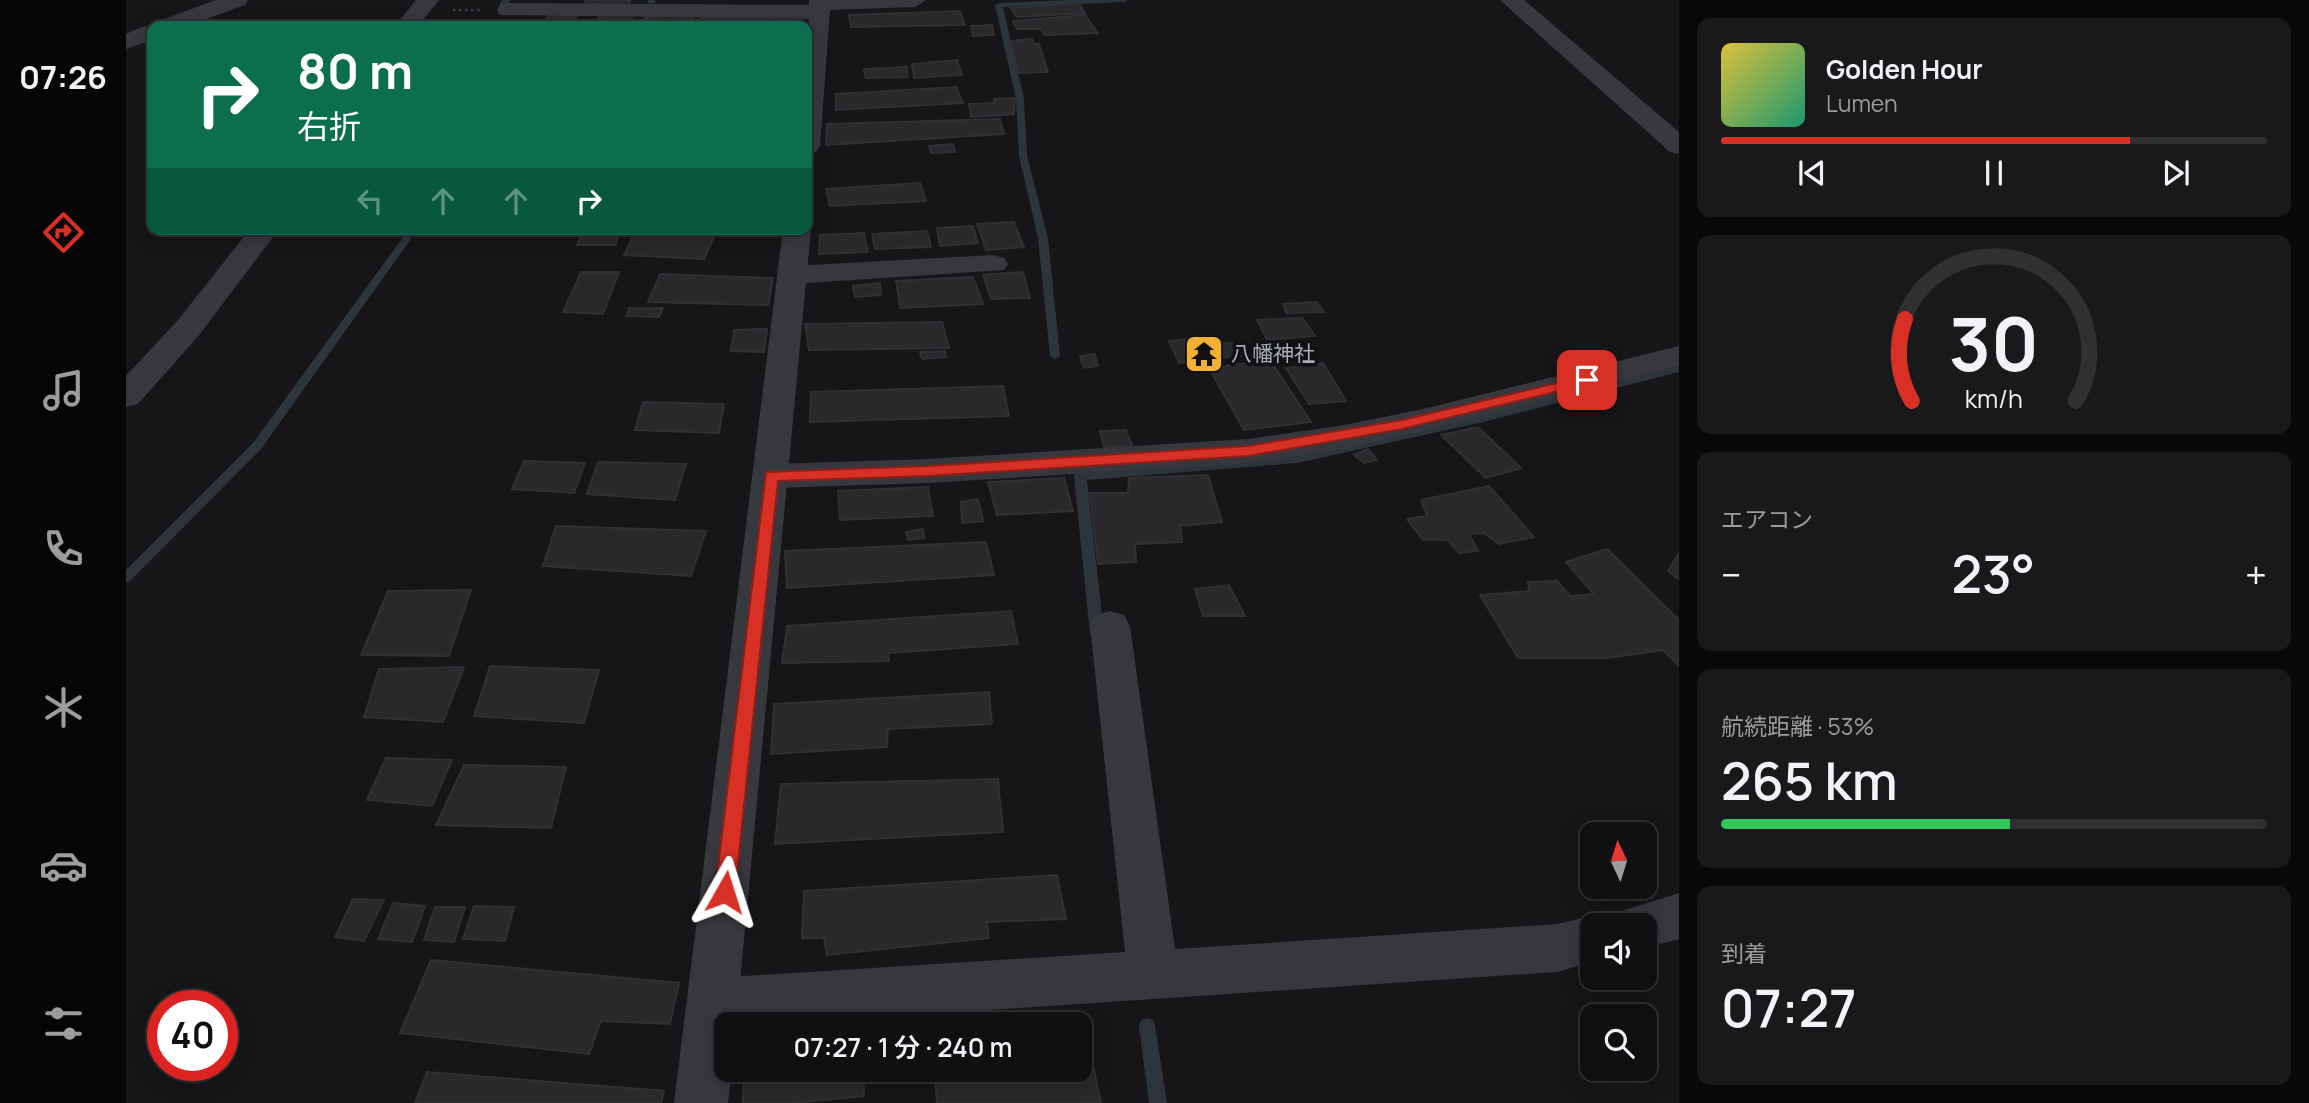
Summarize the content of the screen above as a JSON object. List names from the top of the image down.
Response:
{
  "places": {
    "temple": ["八幡神社"]
  },
  "north": "top",
  "page": {
    "tabs": "07:26",
    "turn": ["80 m", "右折"],
    "song": ["Golden Hour", "Lumen"],
    "tile": [
      "エアコン",
      ["航続距離 · 53%", "265 km"],
      ["到着", "07:27"]
    ],
    "heat": ["−", "23°", "+"],
    "limit": "40",
    "trip": "07:27 · 1 分 · 240 m",
    "gauge": ["30", "km/h"]
  }
}
